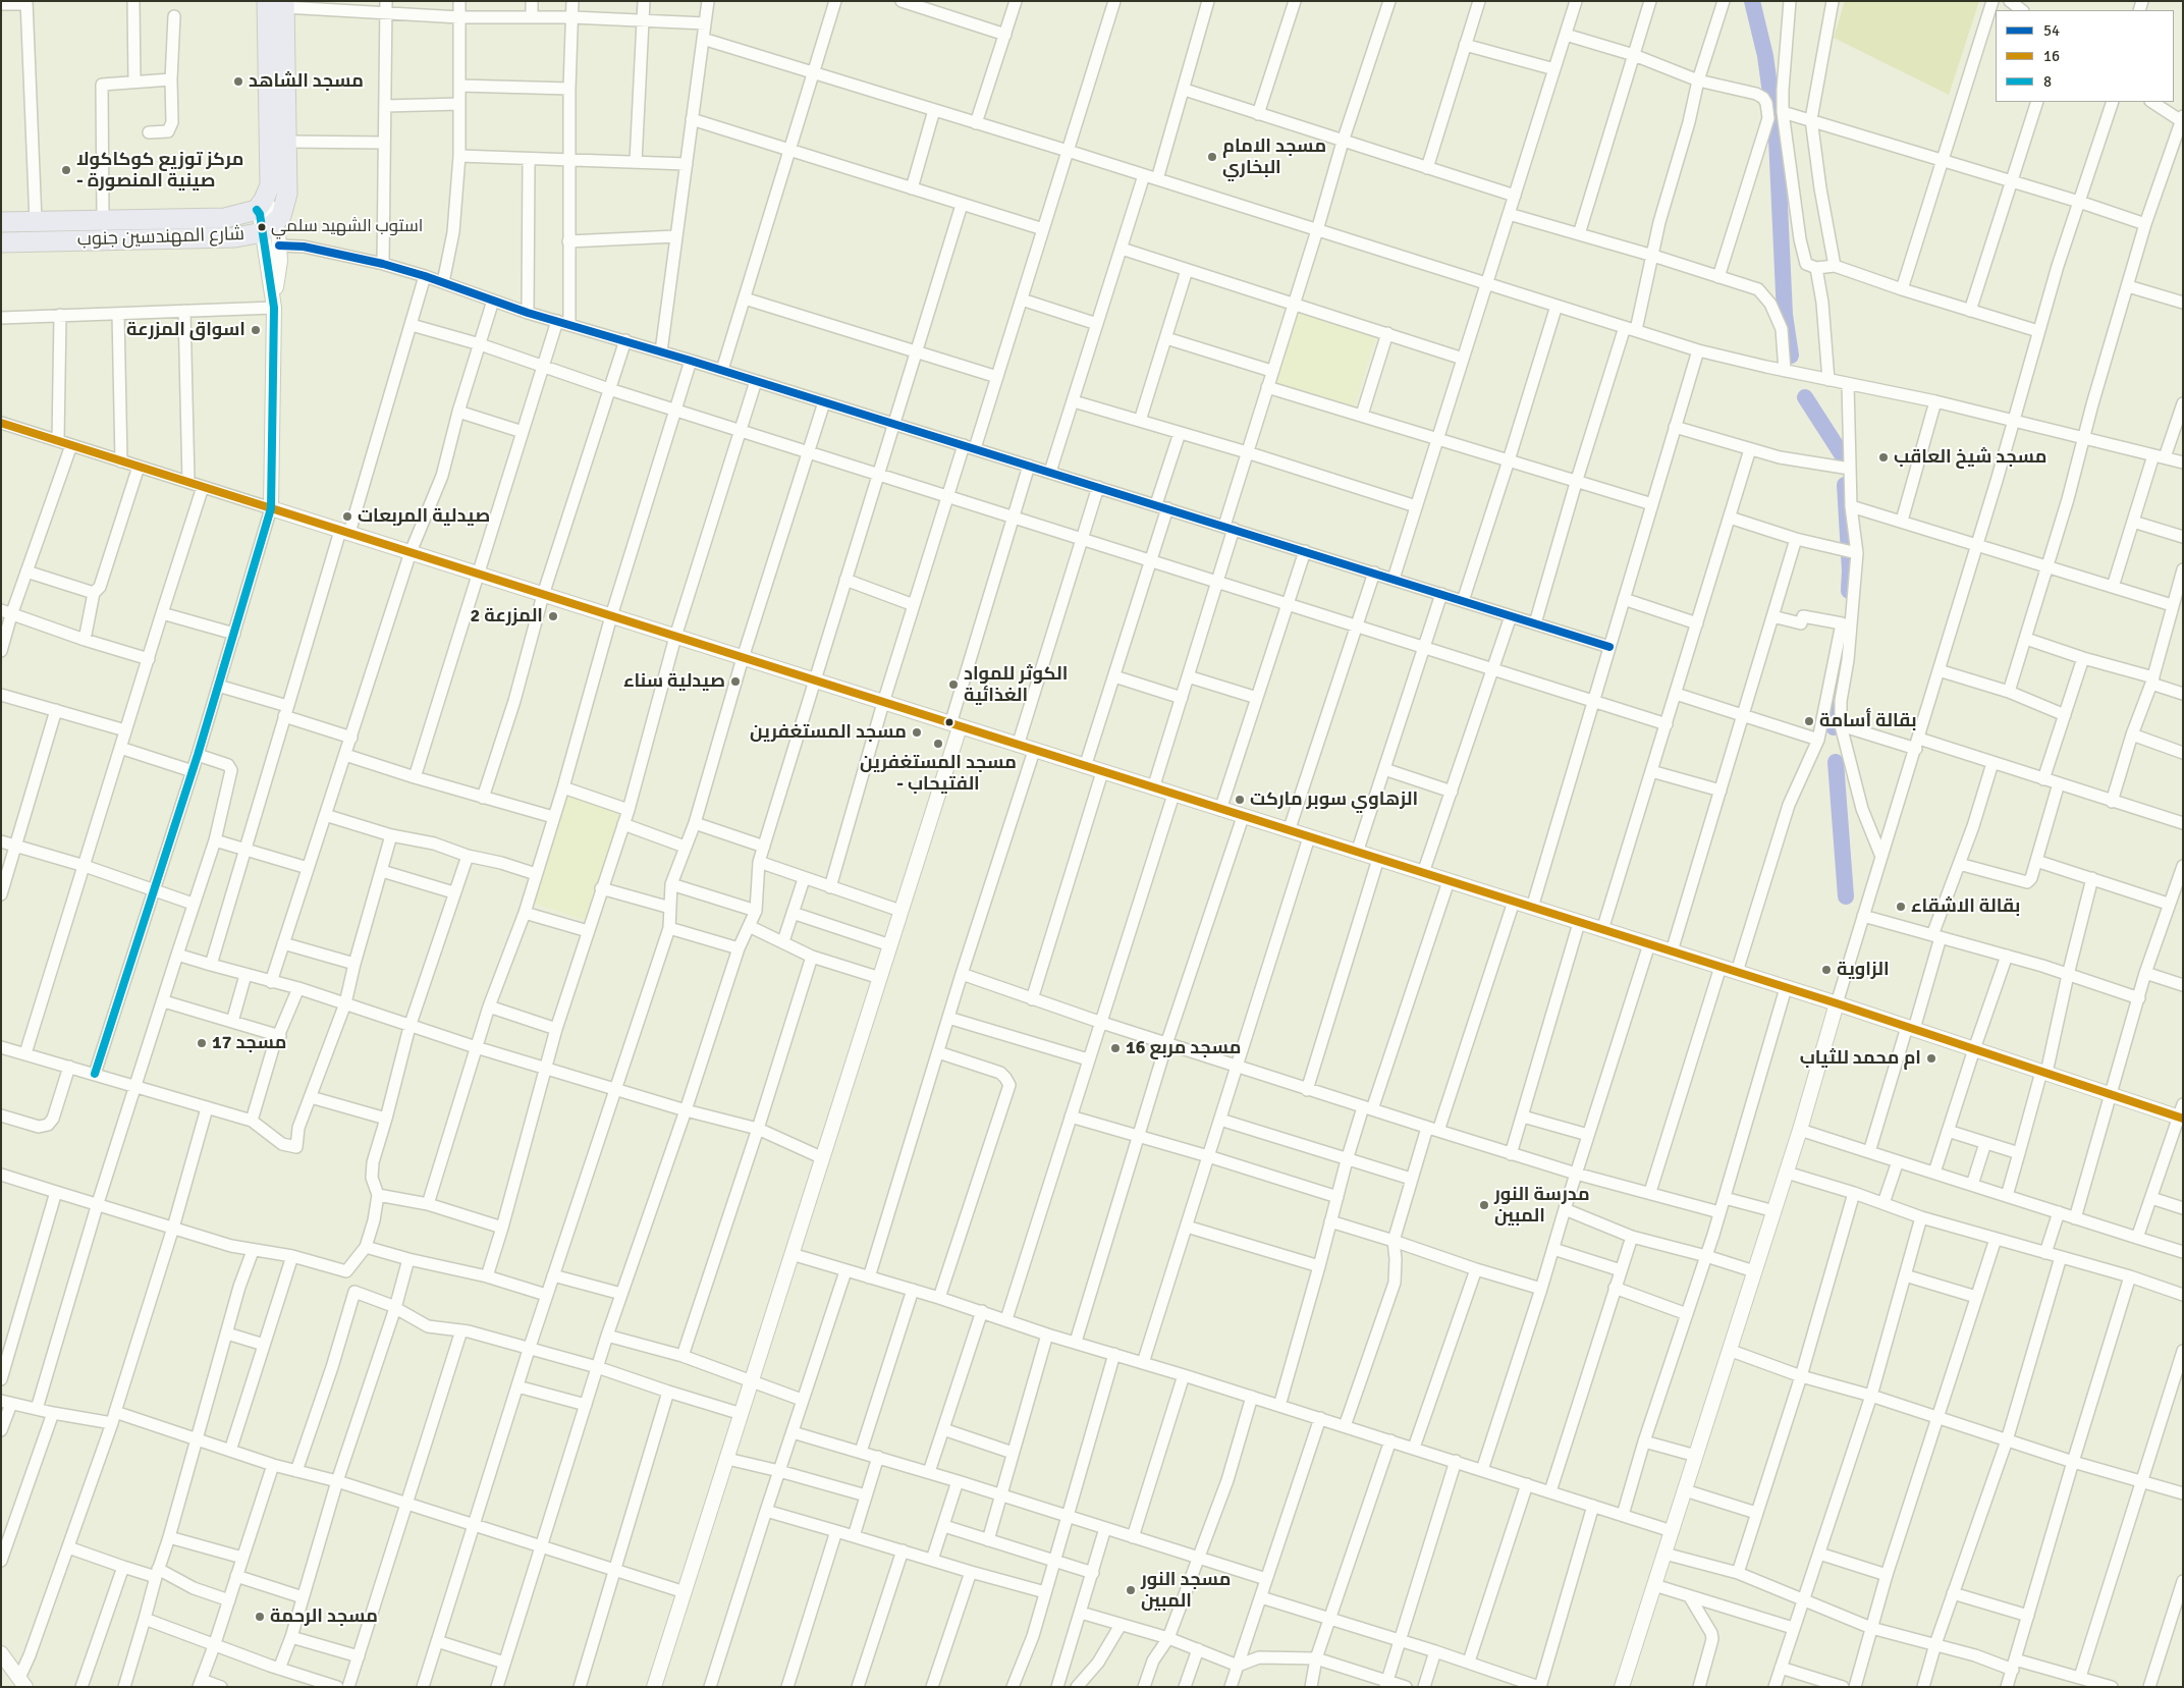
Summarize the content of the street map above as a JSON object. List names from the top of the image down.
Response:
{
  "streets": {
    "highway": ["شارع المهندسين جنوب"]
  },
  "places": [
    "مسجد الشاهد",
    "مسجد الامام البخاري",
    "مركز توزيع كوكاكولا - صينية المنصورة",
    "استوب الشهيد سلمي",
    "اسواق المزرعة",
    "مسجد شيخ العاقب",
    "صيدلية المربعات",
    "المزرعة 2",
    "صيدلية سناء",
    "الكوثر للمواد الغذائية",
    "بقالة أسامة",
    "مسجد المستغفرين",
    "مسجد المستغفرين - الفتيحاب",
    "الزهاوي سوبر ماركت",
    "بقالة الاشقاء",
    "الزاوية",
    "مسجد 17",
    "مسجد مربع 16",
    "ام محمد للثياب",
    "مدرسة النور المبين",
    "مسجد النور المبين",
    "مسجد الرحمة"
  ],
  "lines": ["transit line 8", "transit line 54", "transit line 16"],
  "legend": ["54", "16", "8"]
}
